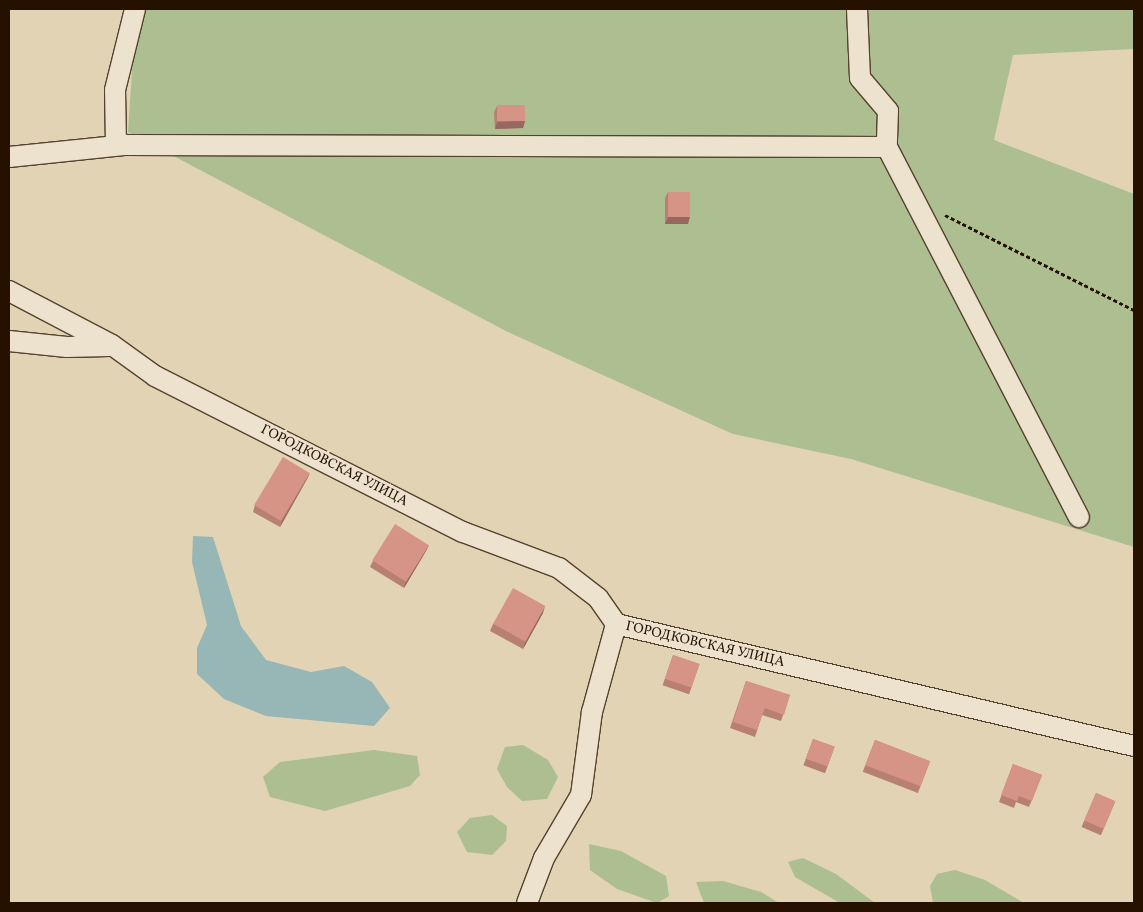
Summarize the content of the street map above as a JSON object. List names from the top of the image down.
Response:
{
  "streets": {
    "street": ["ГОРОДКОВСКАЯ УЛИЦА"]
  }
}
